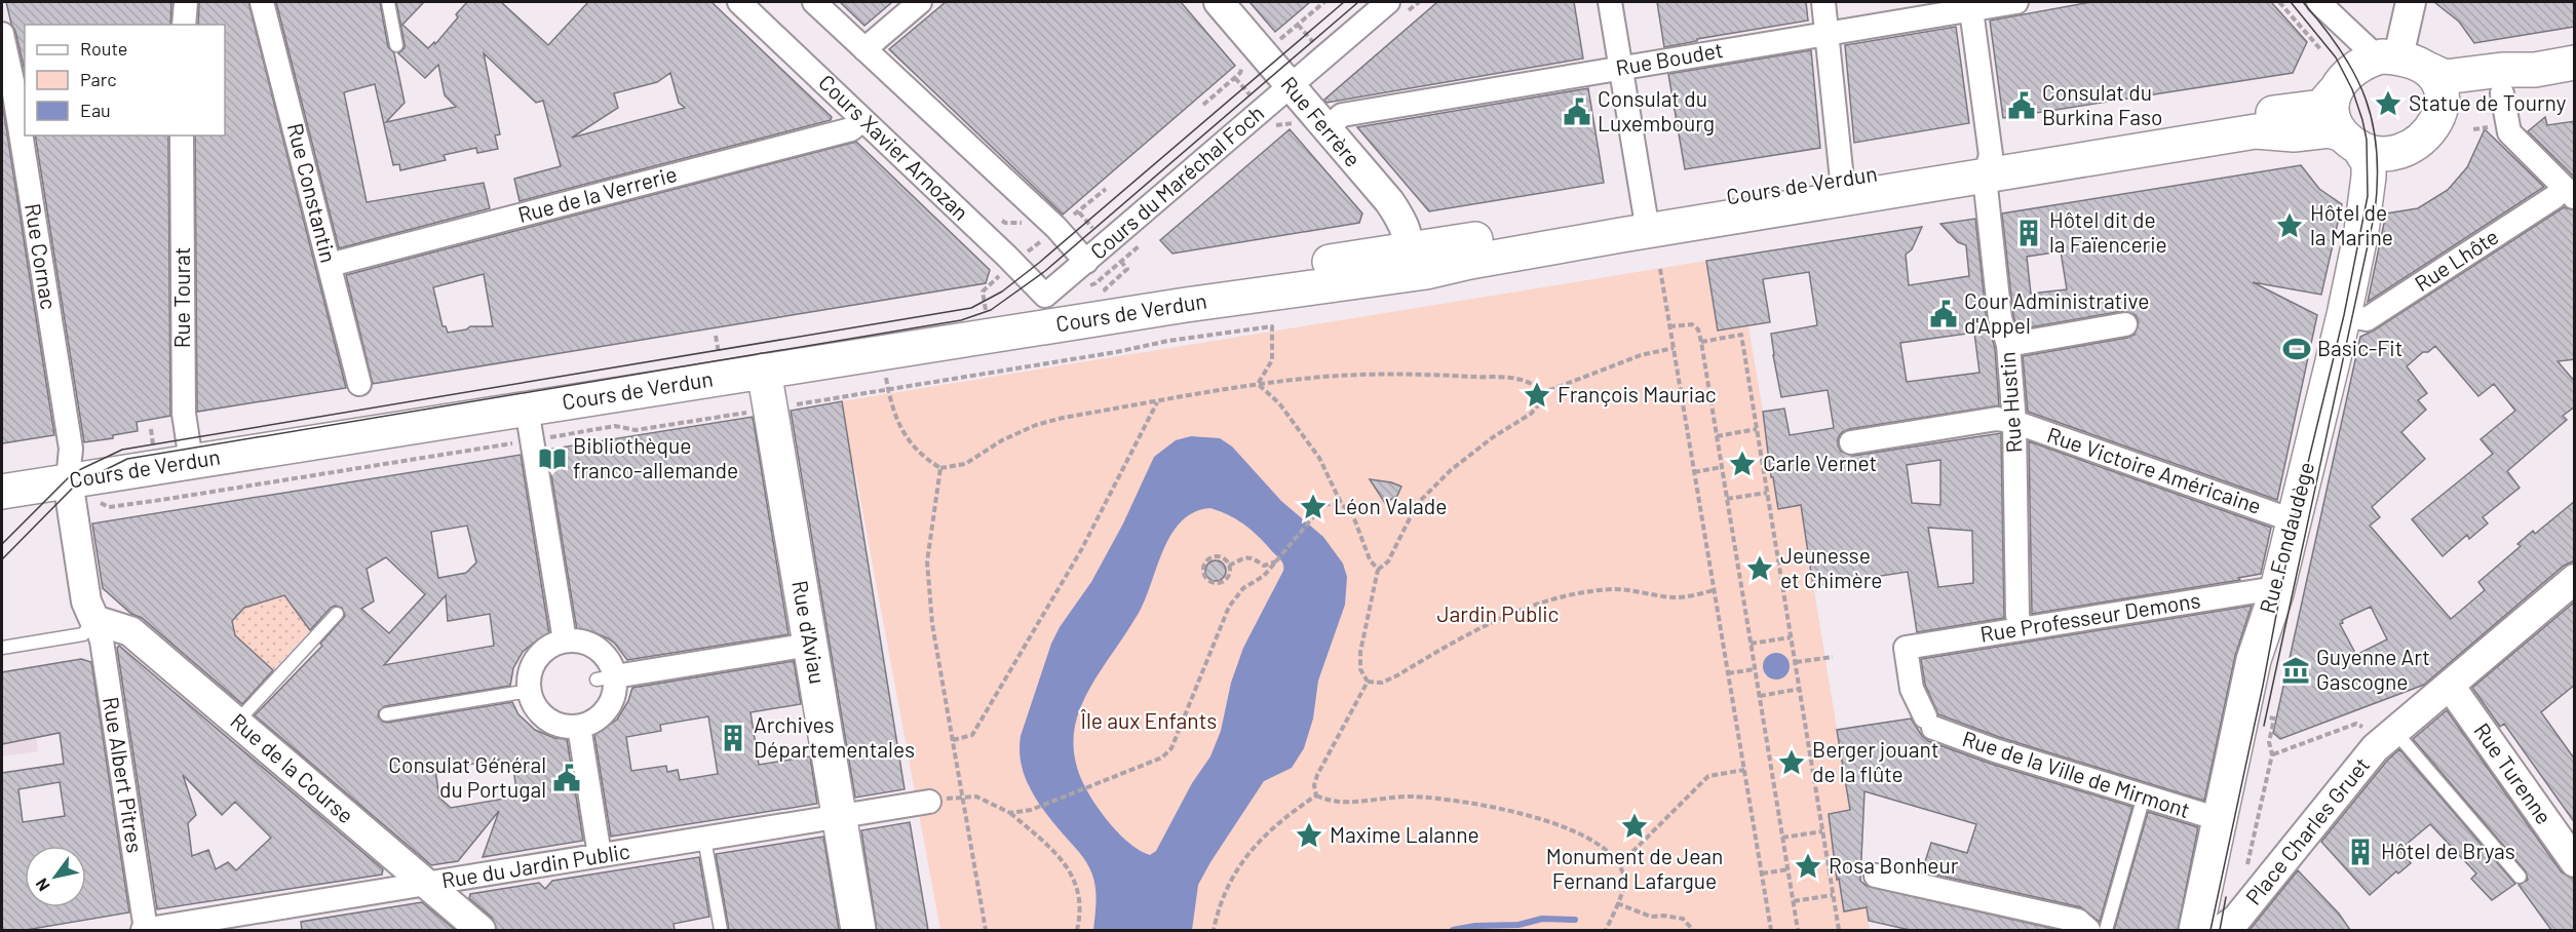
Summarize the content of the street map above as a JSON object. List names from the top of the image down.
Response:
{
  "streets": {
    "main road": ["Cours de Verdun", "Rue Fondaudège", "Rue d'Aviau"],
    "street": [
      "Rue Boudet",
      "Rue Ferrère",
      "Cours Xavier Arnozan",
      "Cours du Maréchal Foch",
      "Rue Constantin",
      "Rue de la Verrerie",
      "Rue Cornac",
      "Rue Lhôte",
      "Rue Tourat",
      "Rue Hustin",
      "Rue Victoire Américaine",
      "Rue Professeur Demons",
      "Rue de la Course",
      "Rue Turenne",
      "Rue Albert Pitres",
      "Rue de la Ville de Mirmont",
      "Place Charles Gruet",
      "Rue du Jardin Public"
    ]
  },
  "crossings": [
    ["Rue Boudet", "Rue Ferrère"],
    ["Rue Boudet", "Rue Hustin"],
    ["Rue Ferrère", "Cours du Maréchal Foch"],
    ["Rue Ferrère", "Cours de Verdun"],
    ["Cours Xavier Arnozan", "Cours du Maréchal Foch"],
    ["Cours Xavier Arnozan", "Cours de Verdun"],
    ["Cours Xavier Arnozan", "Rue de la Verrerie"],
    ["Cours du Maréchal Foch", "Cours de Verdun"],
    ["Cours de Verdun", "Rue Cornac"],
    ["Cours de Verdun", "Rue Tourat"],
    ["Cours de Verdun", "Rue Hustin"],
    ["Cours de Verdun", "Rue Fondaudège"],
    ["Cours de Verdun", "Rue d'Aviau"],
    ["Rue Constantin", "Rue de la Verrerie"],
    ["Rue Lhôte", "Rue Fondaudège"],
    ["Rue Hustin", "Rue Victoire Américaine"],
    ["Rue Hustin", "Rue Professeur Demons"],
    ["Rue Victoire Américaine", "Rue Fondaudège"],
    ["Rue Fondaudège", "Rue Professeur Demons"],
    ["Rue Fondaudège", "Rue de la Ville de Mirmont"],
    ["Rue Professeur Demons", "Rue de la Ville de Mirmont"],
    ["Rue d'Aviau", "Rue du Jardin Public"],
    ["Rue de la Course", "Rue Albert Pitres"],
    ["Rue de la Course", "Rue du Jardin Public"],
    ["Rue Turenne", "Place Charles Gruet"],
    ["Rue Albert Pitres", "Rue du Jardin Public"]
  ],
  "parks": ["Jardin Public", "Île aux Enfants"],
  "places": {
    "place": [
      "Statue de Tourny",
      "Hôtel de la Marine",
      "François Mauriac",
      "Carle Vernet",
      "Léon Valade",
      "Jeunesse et Chimère",
      "Berger jouant de la flûte",
      "Monument de Jean Fernand Lafargue",
      "Maxime Lalanne",
      "Rosa Bonheur"
    ],
    "public building": [
      "Consulat du Burkina Faso",
      "Consulat du Luxembourg",
      "Cour Administrative d'Appel",
      "Consulat Général du Portugal"
    ],
    "building": ["Hôtel dit de la Faïencerie", "Archives Départementales", "Hôtel de Bryas"],
    "sports": ["Basic-Fit"],
    "library": ["Bibliothèque franco-allemande"],
    "museum": ["Guyenne Art Gascogne"]
  },
  "legend": ["Route", "Parc", "Eau"],
  "north": "bottom left"
}
